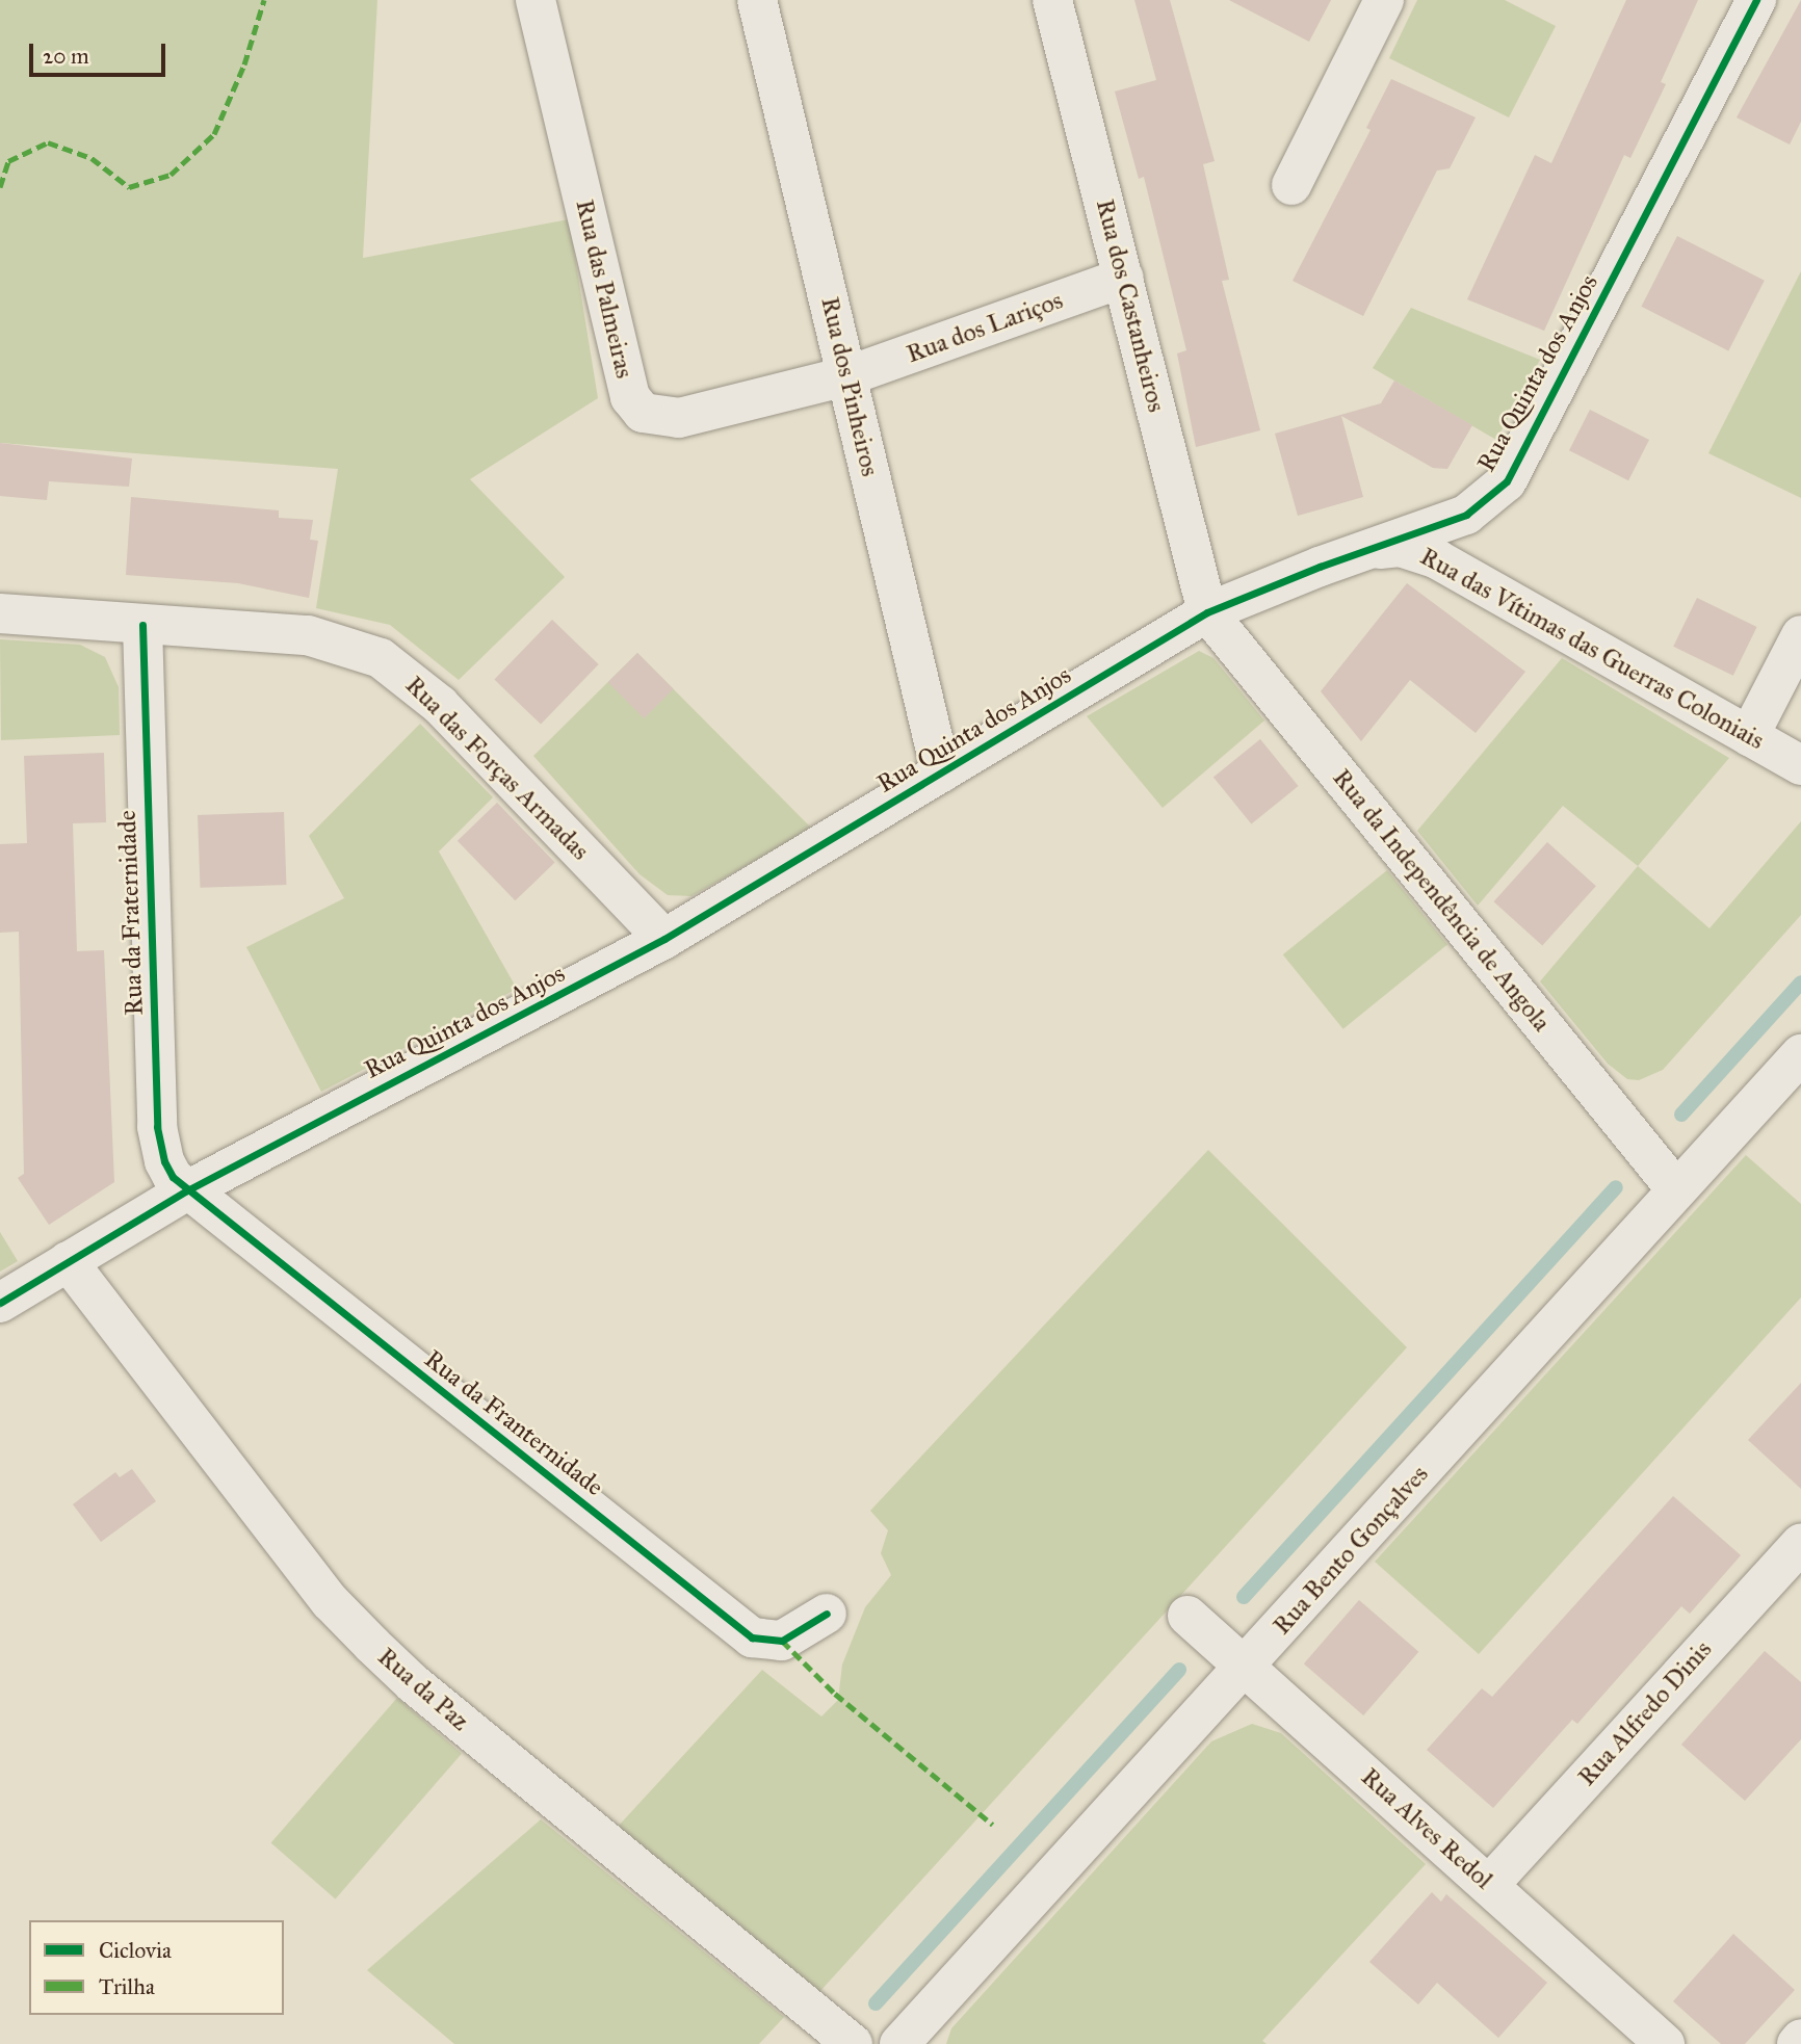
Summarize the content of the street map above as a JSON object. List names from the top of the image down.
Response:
{
  "streets": {
    "street": [
      "Rua das Palmeiras",
      "Rua dos Castanheiros",
      "Rua dos Lariços",
      "Rua Quinta dos Anjos",
      "Rua dos Pinheiros",
      "Rua das Vítimas das Guerras Coloniais",
      "Rua das Forças Armadas",
      "Rua da Independência de Angola",
      "Rua da Fraternidade",
      "Rua da Franternidade",
      "Rua Bento Gonçalves",
      "Rua da Paz",
      "Rua Alfredo Dinis",
      "Rua Alves Redol"
    ]
  },
  "crossings": [
    ["Rua das Palmeiras", "Rua dos Lariços"],
    ["Rua das Palmeiras", "Rua dos Pinheiros"],
    ["Rua dos Castanheiros", "Rua dos Lariços"],
    ["Rua dos Castanheiros", "Rua Quinta dos Anjos"],
    ["Rua dos Castanheiros", "Rua da Independência de Angola"],
    ["Rua dos Lariços", "Rua dos Pinheiros"],
    ["Rua Quinta dos Anjos", "Rua dos Pinheiros"],
    ["Rua Quinta dos Anjos", "Rua das Vítimas das Guerras Coloniais"],
    ["Rua Quinta dos Anjos", "Rua das Forças Armadas"],
    ["Rua Quinta dos Anjos", "Rua da Independência de Angola"],
    ["Rua Quinta dos Anjos", "Rua da Fraternidade"],
    ["Rua Quinta dos Anjos", "Rua da Franternidade"],
    ["Rua Quinta dos Anjos", "Rua da Paz"],
    ["Rua das Forças Armadas", "Rua da Fraternidade"],
    ["Rua da Independência de Angola", "Rua Bento Gonçalves"],
    ["Rua da Fraternidade", "Rua da Franternidade"],
    ["Rua Bento Gonçalves", "Rua Alves Redol"],
    ["Rua Alfredo Dinis", "Rua Alves Redol"]
  ],
  "legend": ["Ciclovia", "Trilha"],
  "scale_bar": "20 m"
}
